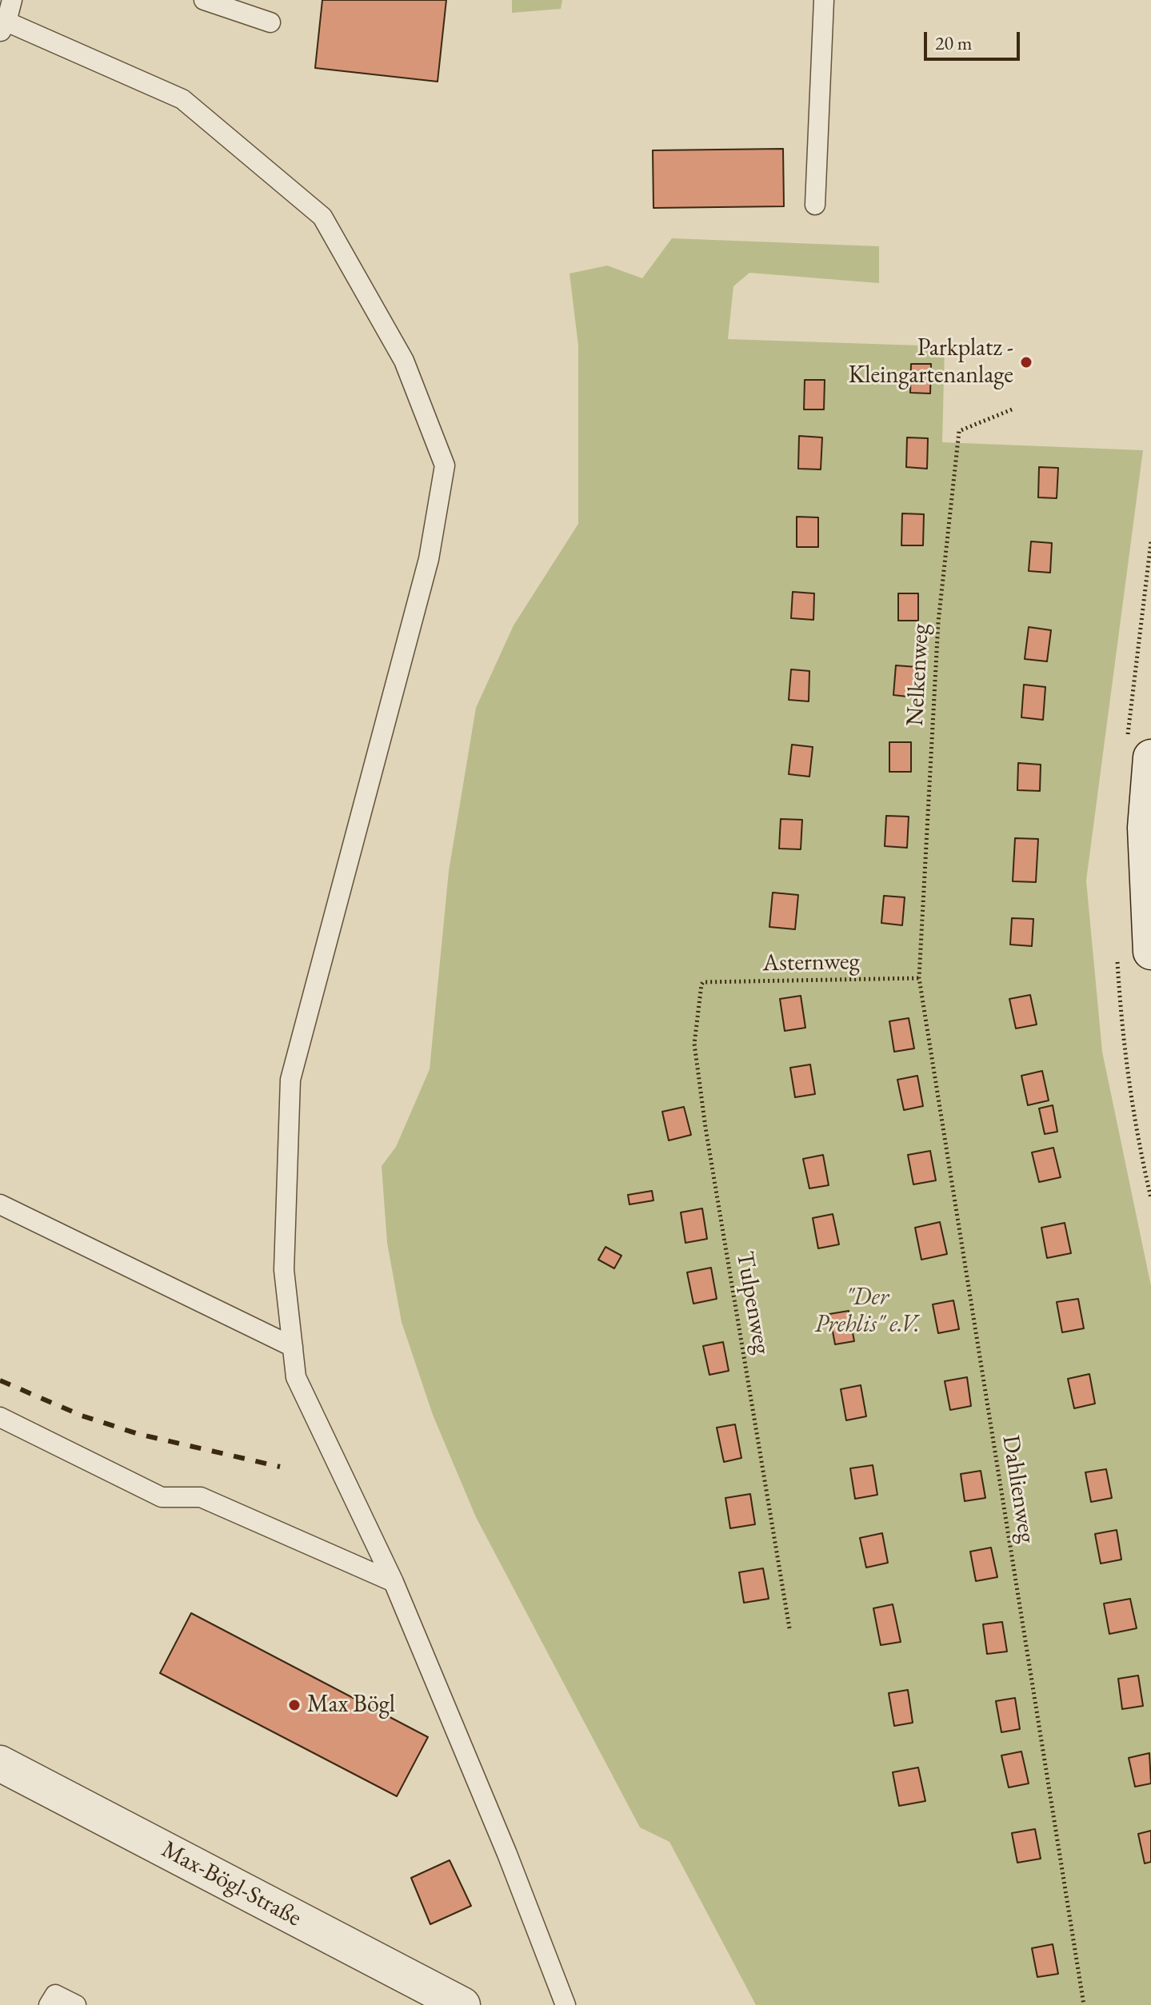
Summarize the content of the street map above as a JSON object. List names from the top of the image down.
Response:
{
  "streets": {
    "street": ["Max-Bögl-Straße"],
    "path": [
      "Nelkenweg",
      "Asternweg",
      "Tulpenweg",
      "Dahlienweg"
    ]
  },
  "crossings": [
    ["Nelkenweg", "Asternweg"],
    ["Nelkenweg", "Dahlienweg"],
    ["Asternweg", "Tulpenweg"],
    ["Asternweg", "Dahlienweg"]
  ],
  "parks": ["\"Der Prehlis\" e.V."],
  "places": ["Parkplatz - Kleingartenanlage", "Max Bögl"],
  "scale_bar": "20 m"
}
